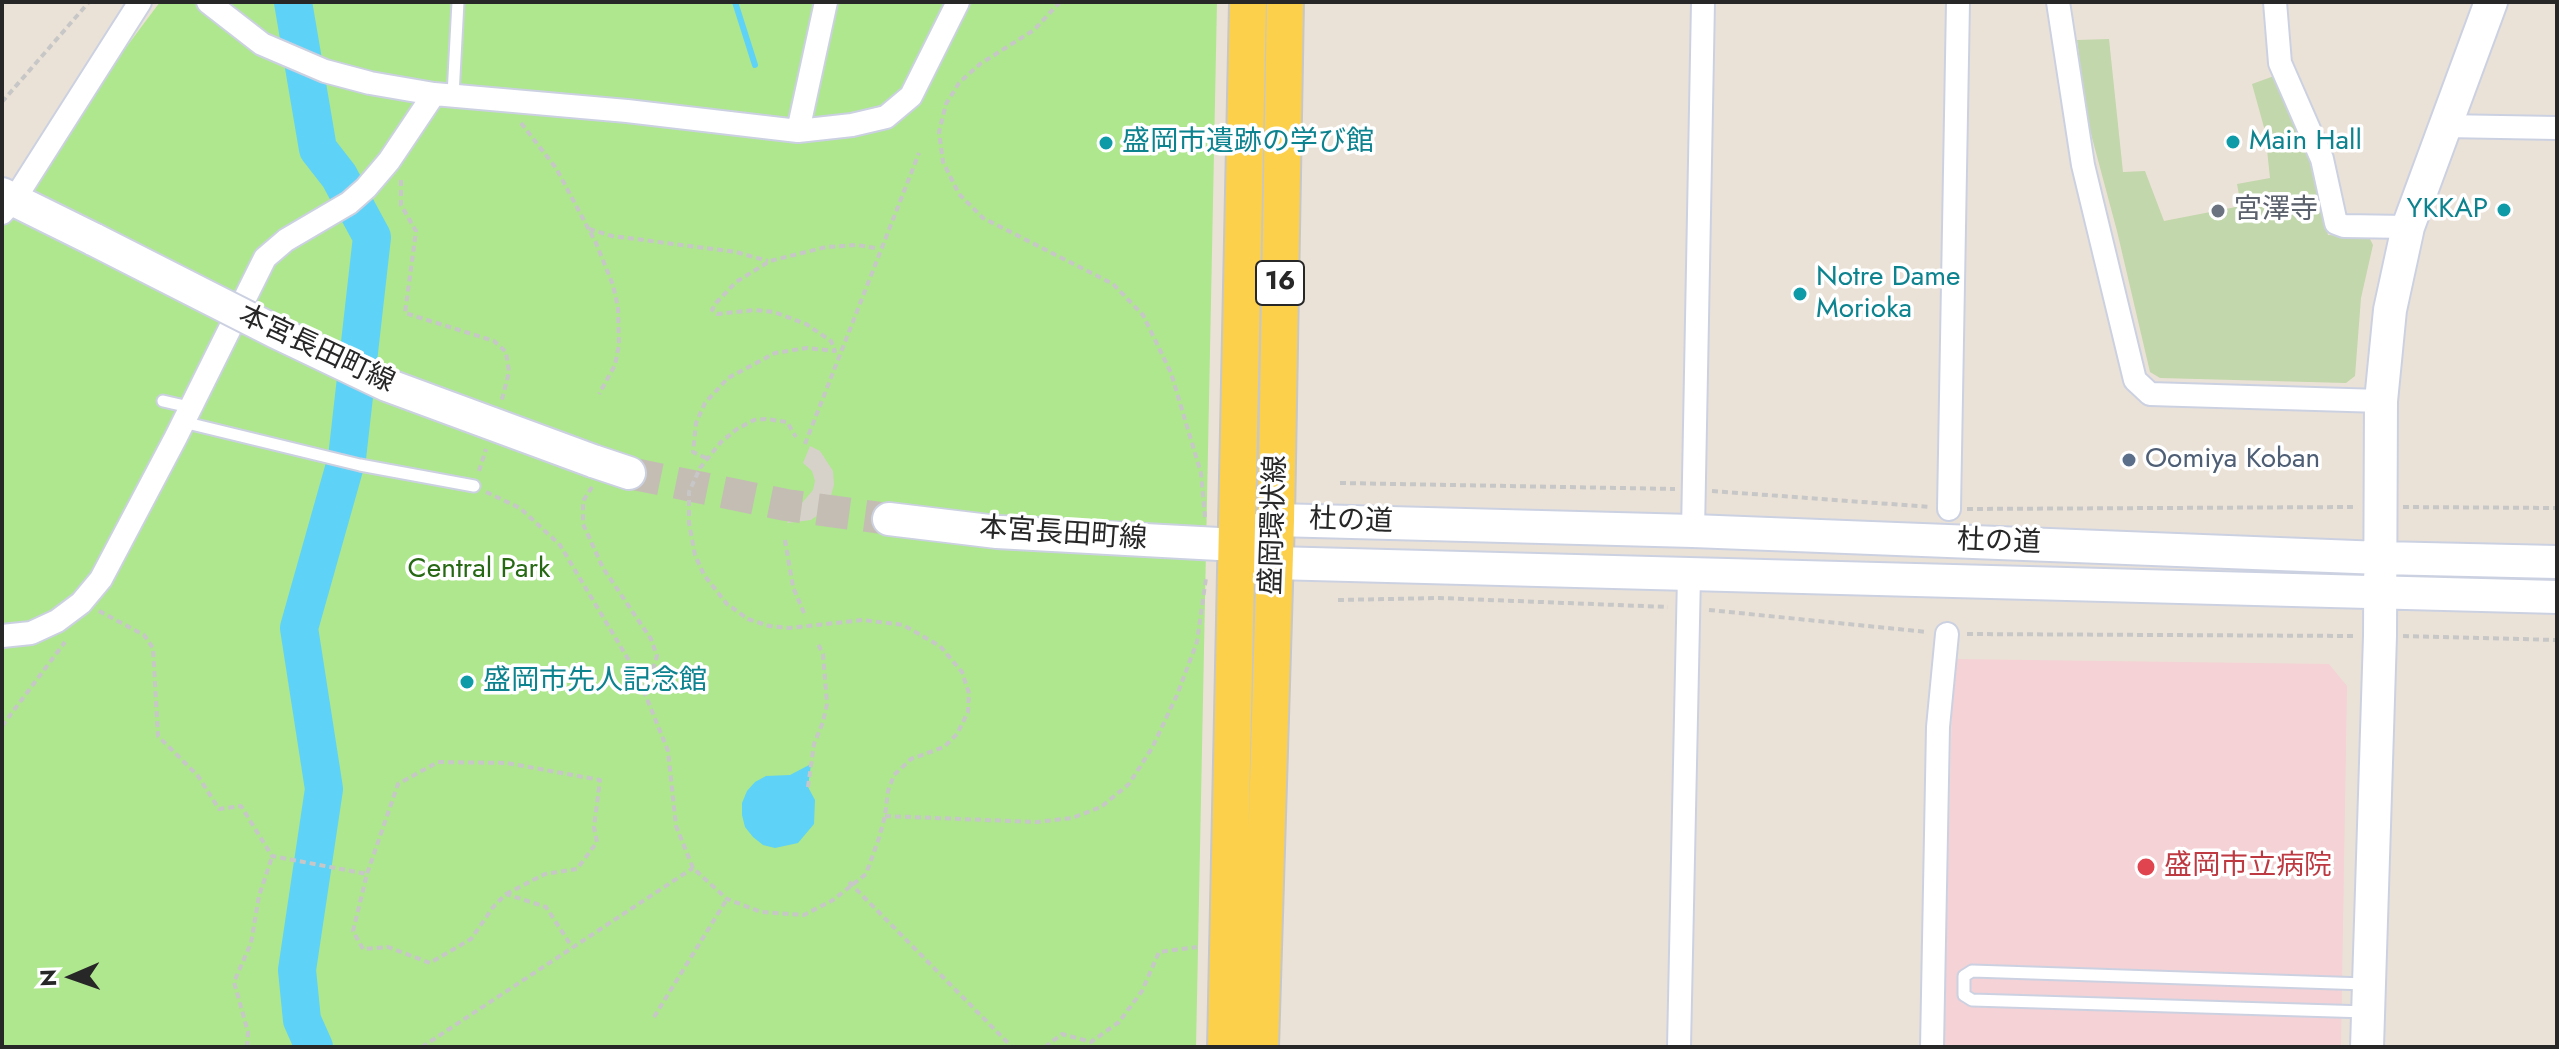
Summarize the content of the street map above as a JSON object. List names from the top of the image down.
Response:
{
  "streets": {
    "main road": [
      "16",
      "本宮長田町線",
      "杜の道",
      "盛岡環状線"
    ]
  },
  "crossings": [
    ["本宮長田町線", "杜の道"],
    ["本宮長田町線", "盛岡環状線"],
    ["杜の道", "盛岡環状線"]
  ],
  "parks": ["Central Park"],
  "places": [
    "Main Hall",
    "盛岡市遺跡の学び館",
    "YKKAP",
    "宮澤寺",
    "Notre Dame Morioka",
    "Oomiya Koban",
    "盛岡市先人記念館",
    "盛岡市立病院"
  ],
  "north": "left"
}
